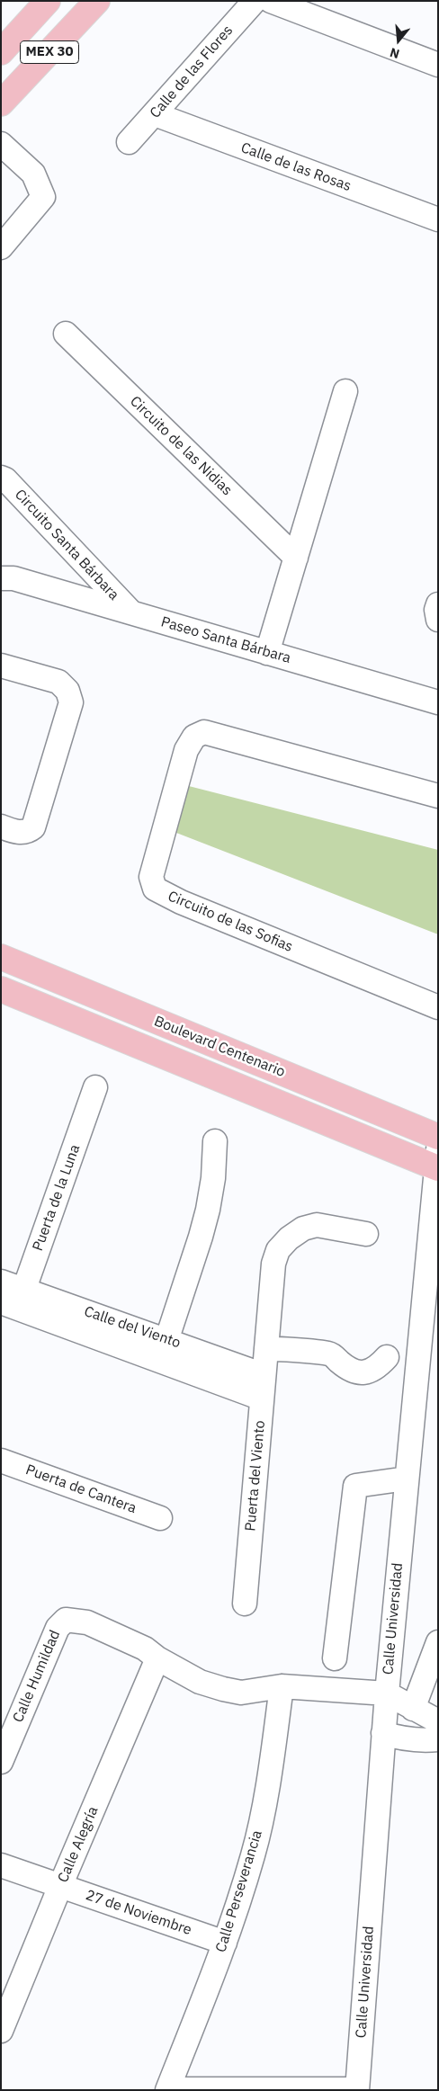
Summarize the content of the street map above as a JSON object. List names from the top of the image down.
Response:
{
  "streets": {
    "main road": ["MEX 30", "Boulevard Centenario"],
    "street": [
      "Calle de las Flores",
      "Calle de las Rosas",
      "Circuito de las Nidias",
      "Circuito Santa Bárbara",
      "Paseo Santa Bárbara",
      "Circuito de las Sofias",
      "Puerta de la Luna",
      "Calle del Viento",
      "Puerta del Viento",
      "Puerta de Cantera",
      "Calle Universidad",
      "Calle Humildad",
      "Calle Alegría",
      "Calle Perseverancia",
      "27 de Noviembre"
    ]
  },
  "crossings": [
    ["Calle de las Flores", "Calle de las Rosas"],
    ["Circuito Santa Bárbara", "Paseo Santa Bárbara"],
    ["Boulevard Centenario", "Calle Universidad"],
    ["Puerta de la Luna", "Calle del Viento"],
    ["Calle del Viento", "Puerta del Viento"],
    ["Calle Humildad", "Calle Alegría"],
    ["Calle Alegría", "27 de Noviembre"],
    ["Calle Perseverancia", "27 de Noviembre"]
  ],
  "north": "bottom"
}
